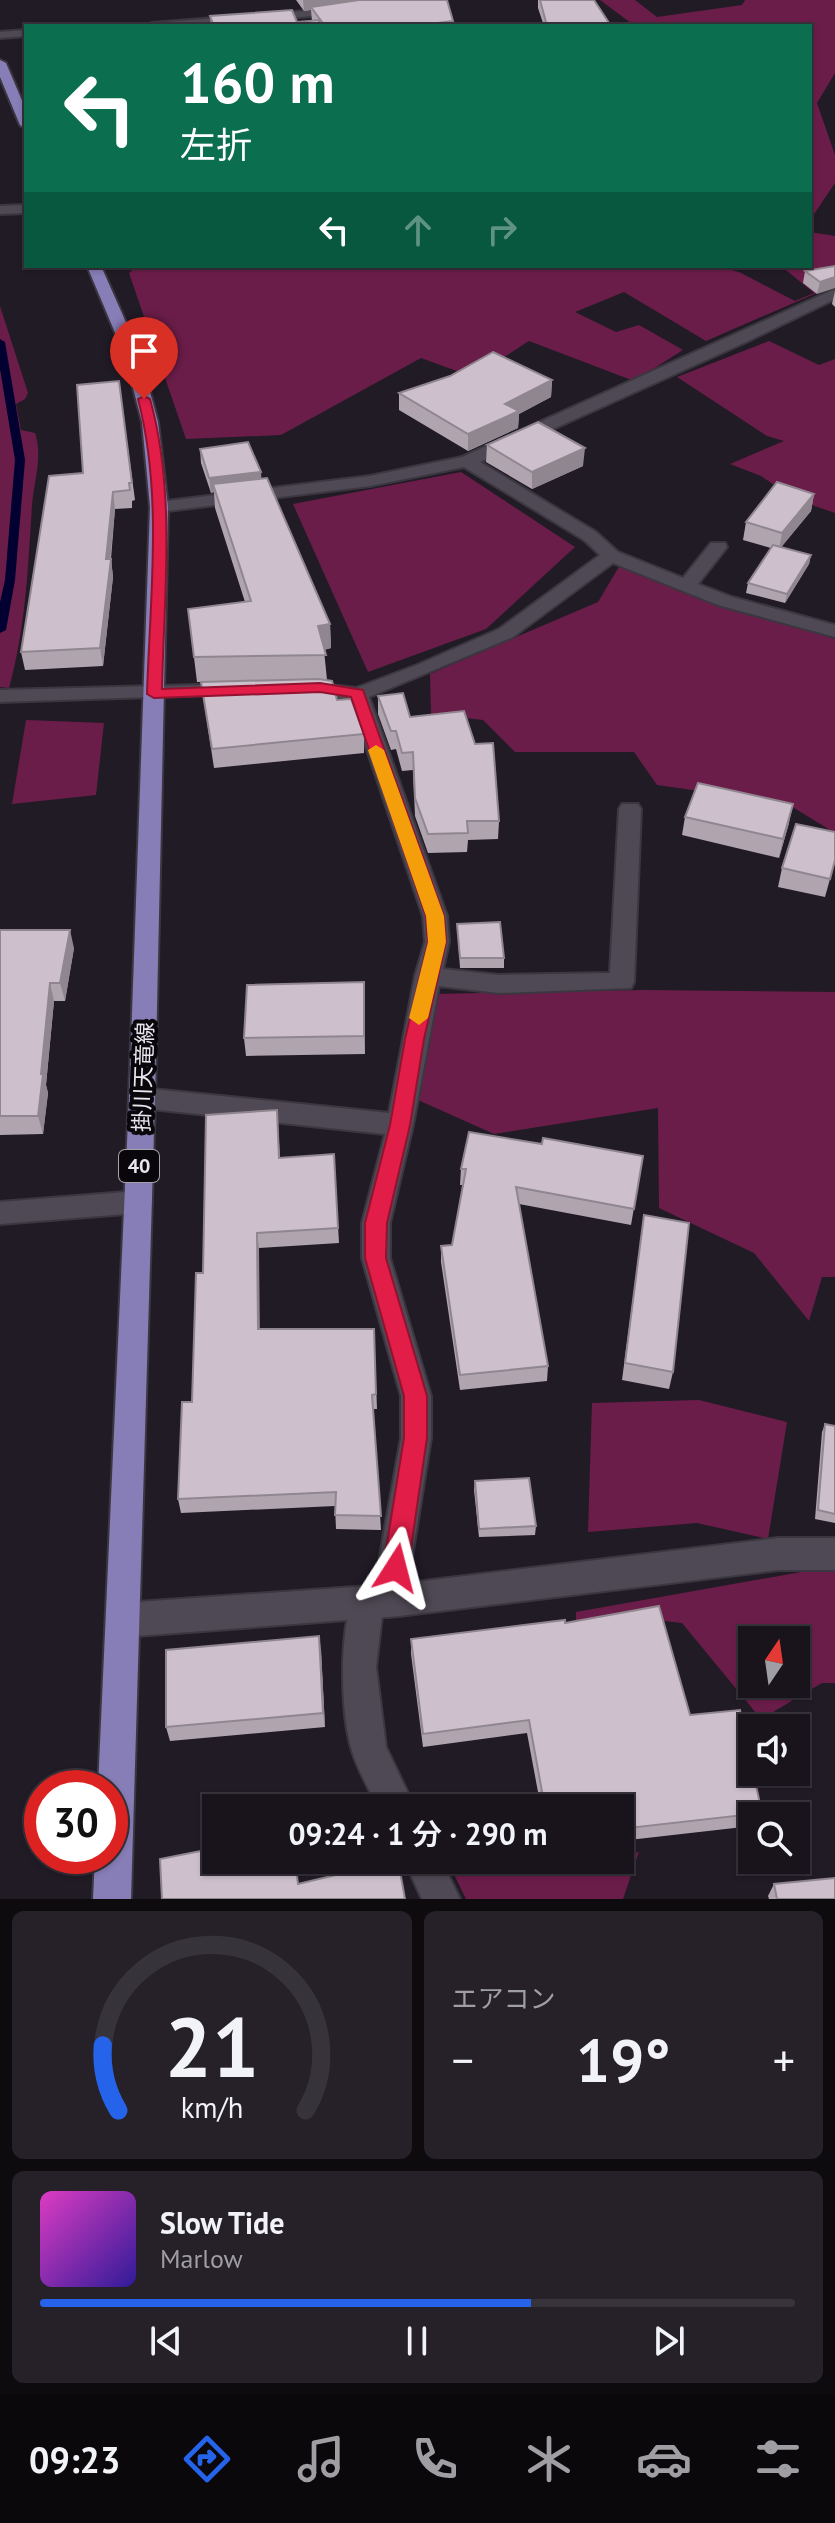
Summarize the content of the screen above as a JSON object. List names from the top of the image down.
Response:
{
  "streets": {
    "main road": ["掛川天竜線", "40"]
  },
  "north": "top",
  "page": {
    "turn": ["160 m", "左折"],
    "limit": "30",
    "trip": "09:24 · 1 分 · 290 m",
    "tile": "エアコン",
    "heat": ["−", "19°", "+"],
    "song": ["Slow Tide", "Marlow"],
    "tabs": "09:23",
    "gauge": ["21", "km/h"]
  }
}
